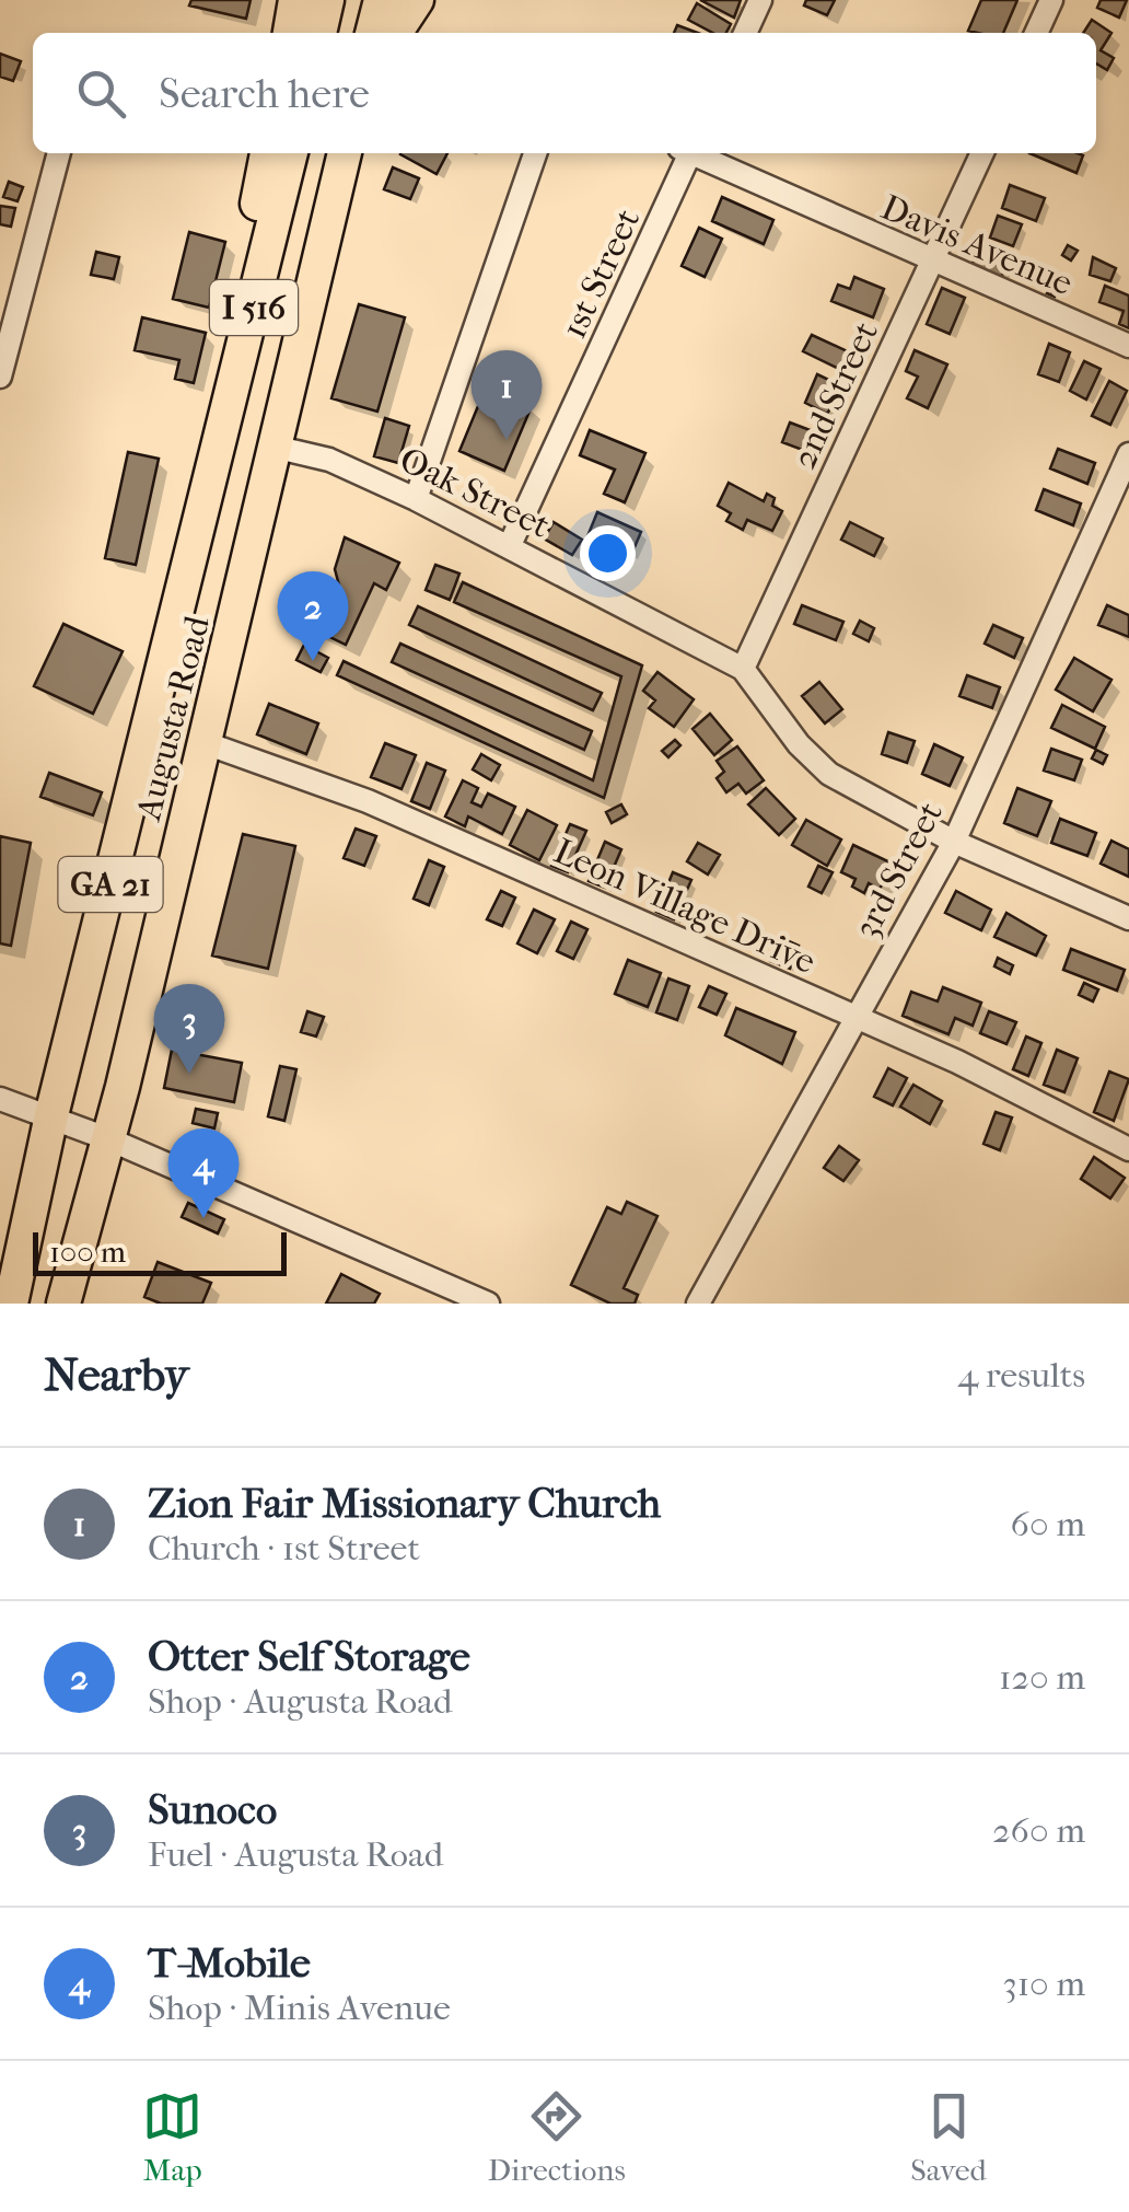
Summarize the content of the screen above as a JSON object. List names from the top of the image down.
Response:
{
  "streets": {
    "highway": ["I 516", "Augusta Road", "GA 21"],
    "street": [
      "Davis Avenue",
      "1st Street",
      "2nd Street",
      "Oak Street",
      "3rd Street",
      "Leon Village Drive"
    ]
  },
  "crossings": [
    ["Davis Avenue", "2nd Street"],
    ["1st Street", "Oak Street"],
    ["I 516", "Augusta Road"],
    ["2nd Street", "Oak Street"],
    ["Oak Street", "Augusta Road"],
    ["Oak Street", "3rd Street"],
    ["Augusta Road", "Leon Village Drive"],
    ["3rd Street", "Leon Village Drive"]
  ],
  "scale_bar": "100 m",
  "page": {
    "search": "Search here",
    "pins": [
      "1",
      "2",
      "3",
      "4"
    ],
    "scale": "100 m",
    "heading": ["Nearby", "4 results"],
    "list": [
      {
        "mark": "1",
        "name": "Zion Fair Missionary Church",
        "note": "Church · 1st Street",
        "value": "60 m"
      },
      {
        "mark": "2",
        "name": "Otter Self Storage",
        "note": "Shop · Augusta Road",
        "value": "120 m"
      },
      {
        "mark": "3",
        "name": "Sunoco",
        "note": "Fuel · Augusta Road",
        "value": "260 m"
      },
      {
        "mark": "4",
        "name": "T-Mobile",
        "note": "Shop · Minis Avenue",
        "value": "310 m"
      }
    ],
    "nav": ["Map", "Directions", "Saved"]
  }
}
